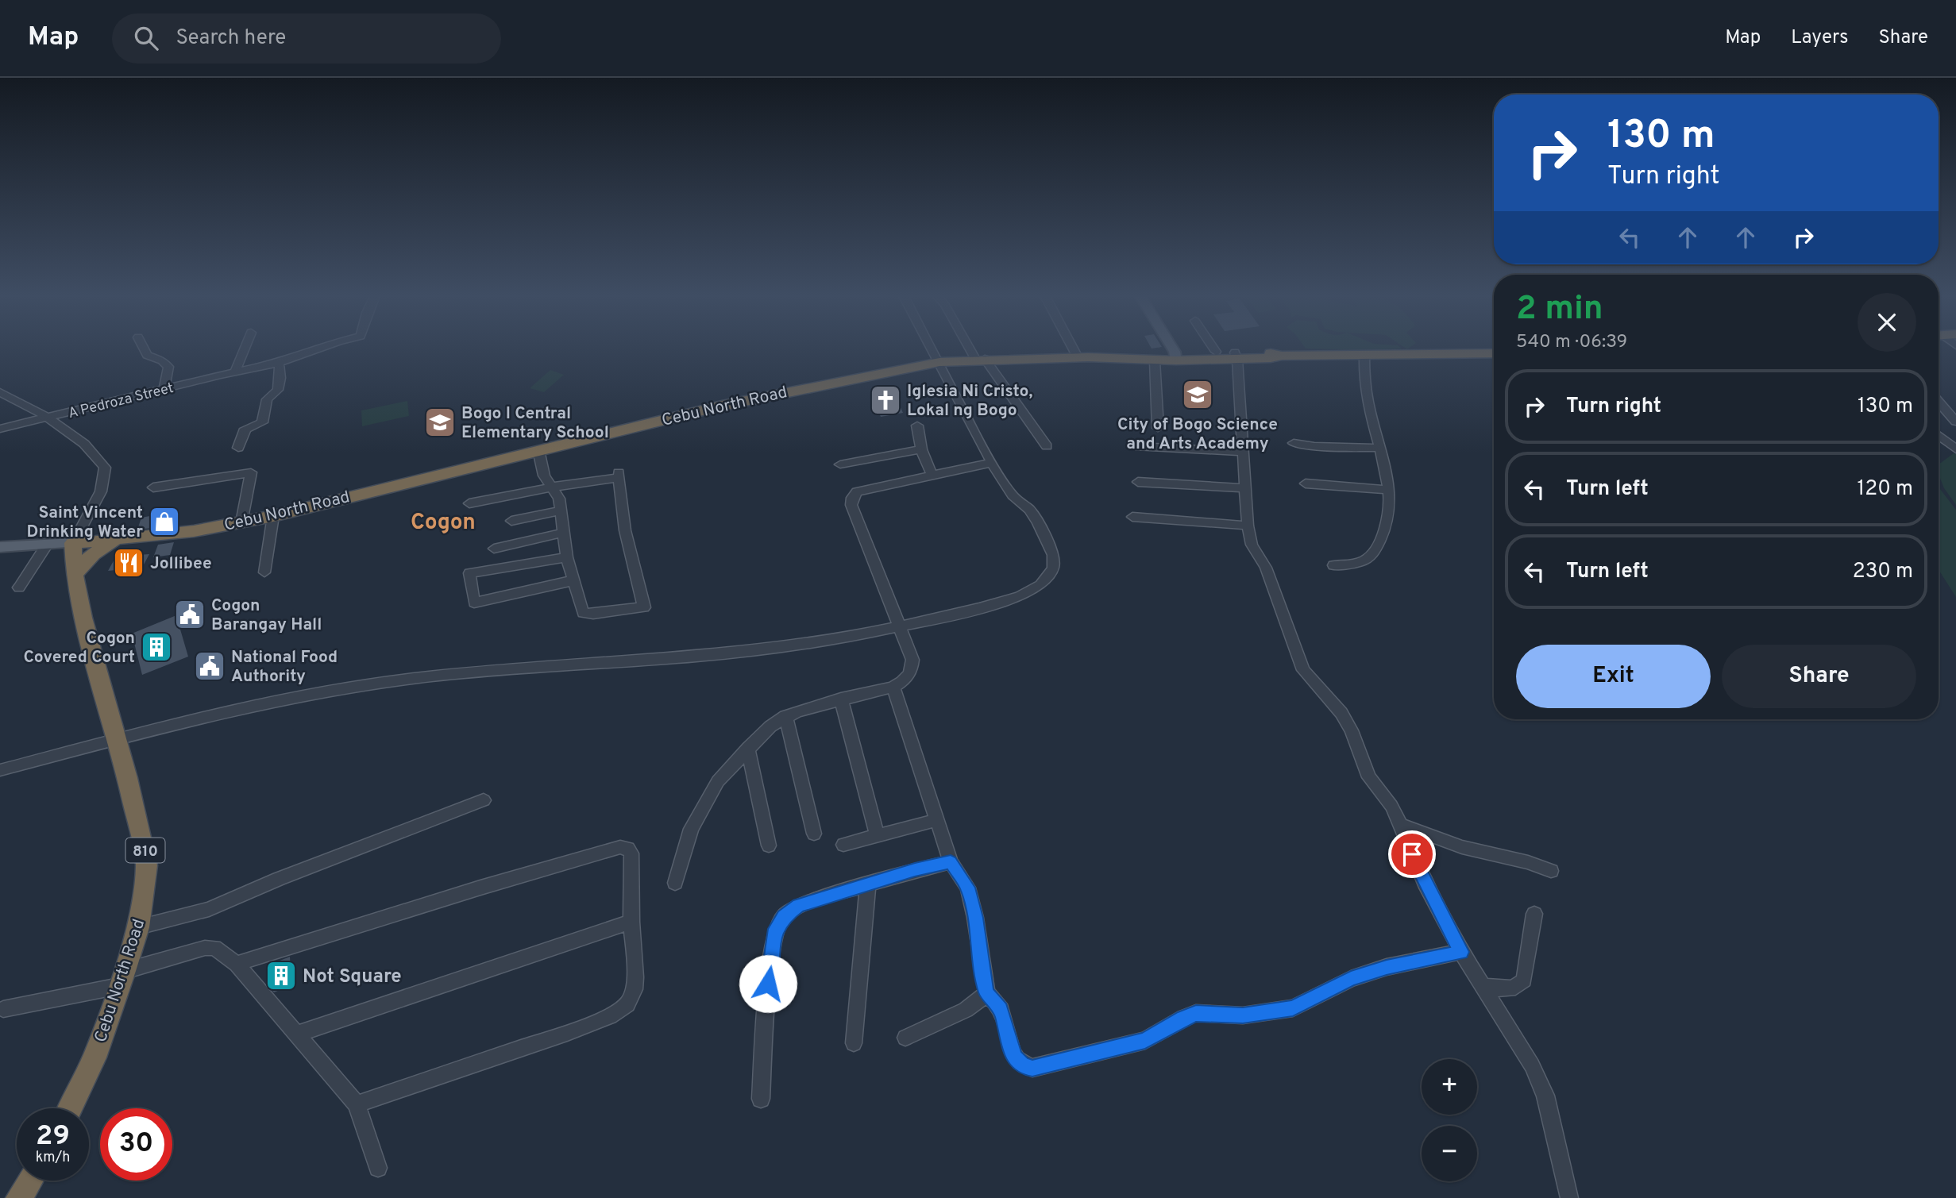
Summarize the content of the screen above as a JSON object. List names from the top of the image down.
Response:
{
  "streets": {
    "highway": ["Cebu North Road", "810"],
    "street": ["A Pedroza Street"]
  },
  "districts": ["Cogon"],
  "places": {
    "school or university": ["City of Bogo Science and Arts Academy", "Bogo I Central Elementary School"],
    "church": ["Iglesia Ni Cristo, Lokal ng Bogo"],
    "shop": ["Saint Vincent Drinking Water"],
    "restaurant": ["Jollibee"],
    "public building": ["Cogon Barangay Hall", "National Food Authority"],
    "building": ["Cogon Covered Court", "Not Square"]
  },
  "page": {
    "header": "Map",
    "search": "Search here",
    "nav": ["Map", "Layers", "Share"],
    "turn": ["130 m", "Turn right"],
    "heading": ["2 min", "540 m · 06:39"],
    "list": [
      {
        "name": "Turn right",
        "value": "130 m"
      },
      {
        "name": "Turn left",
        "value": "120 m"
      },
      {
        "name": "Turn left",
        "value": "230 m"
      }
    ],
    "buttons": ["Exit", "Share"],
    "map_buttons": ["+", "−"],
    "speed": "29 km/h",
    "limit": "30"
  }
}
